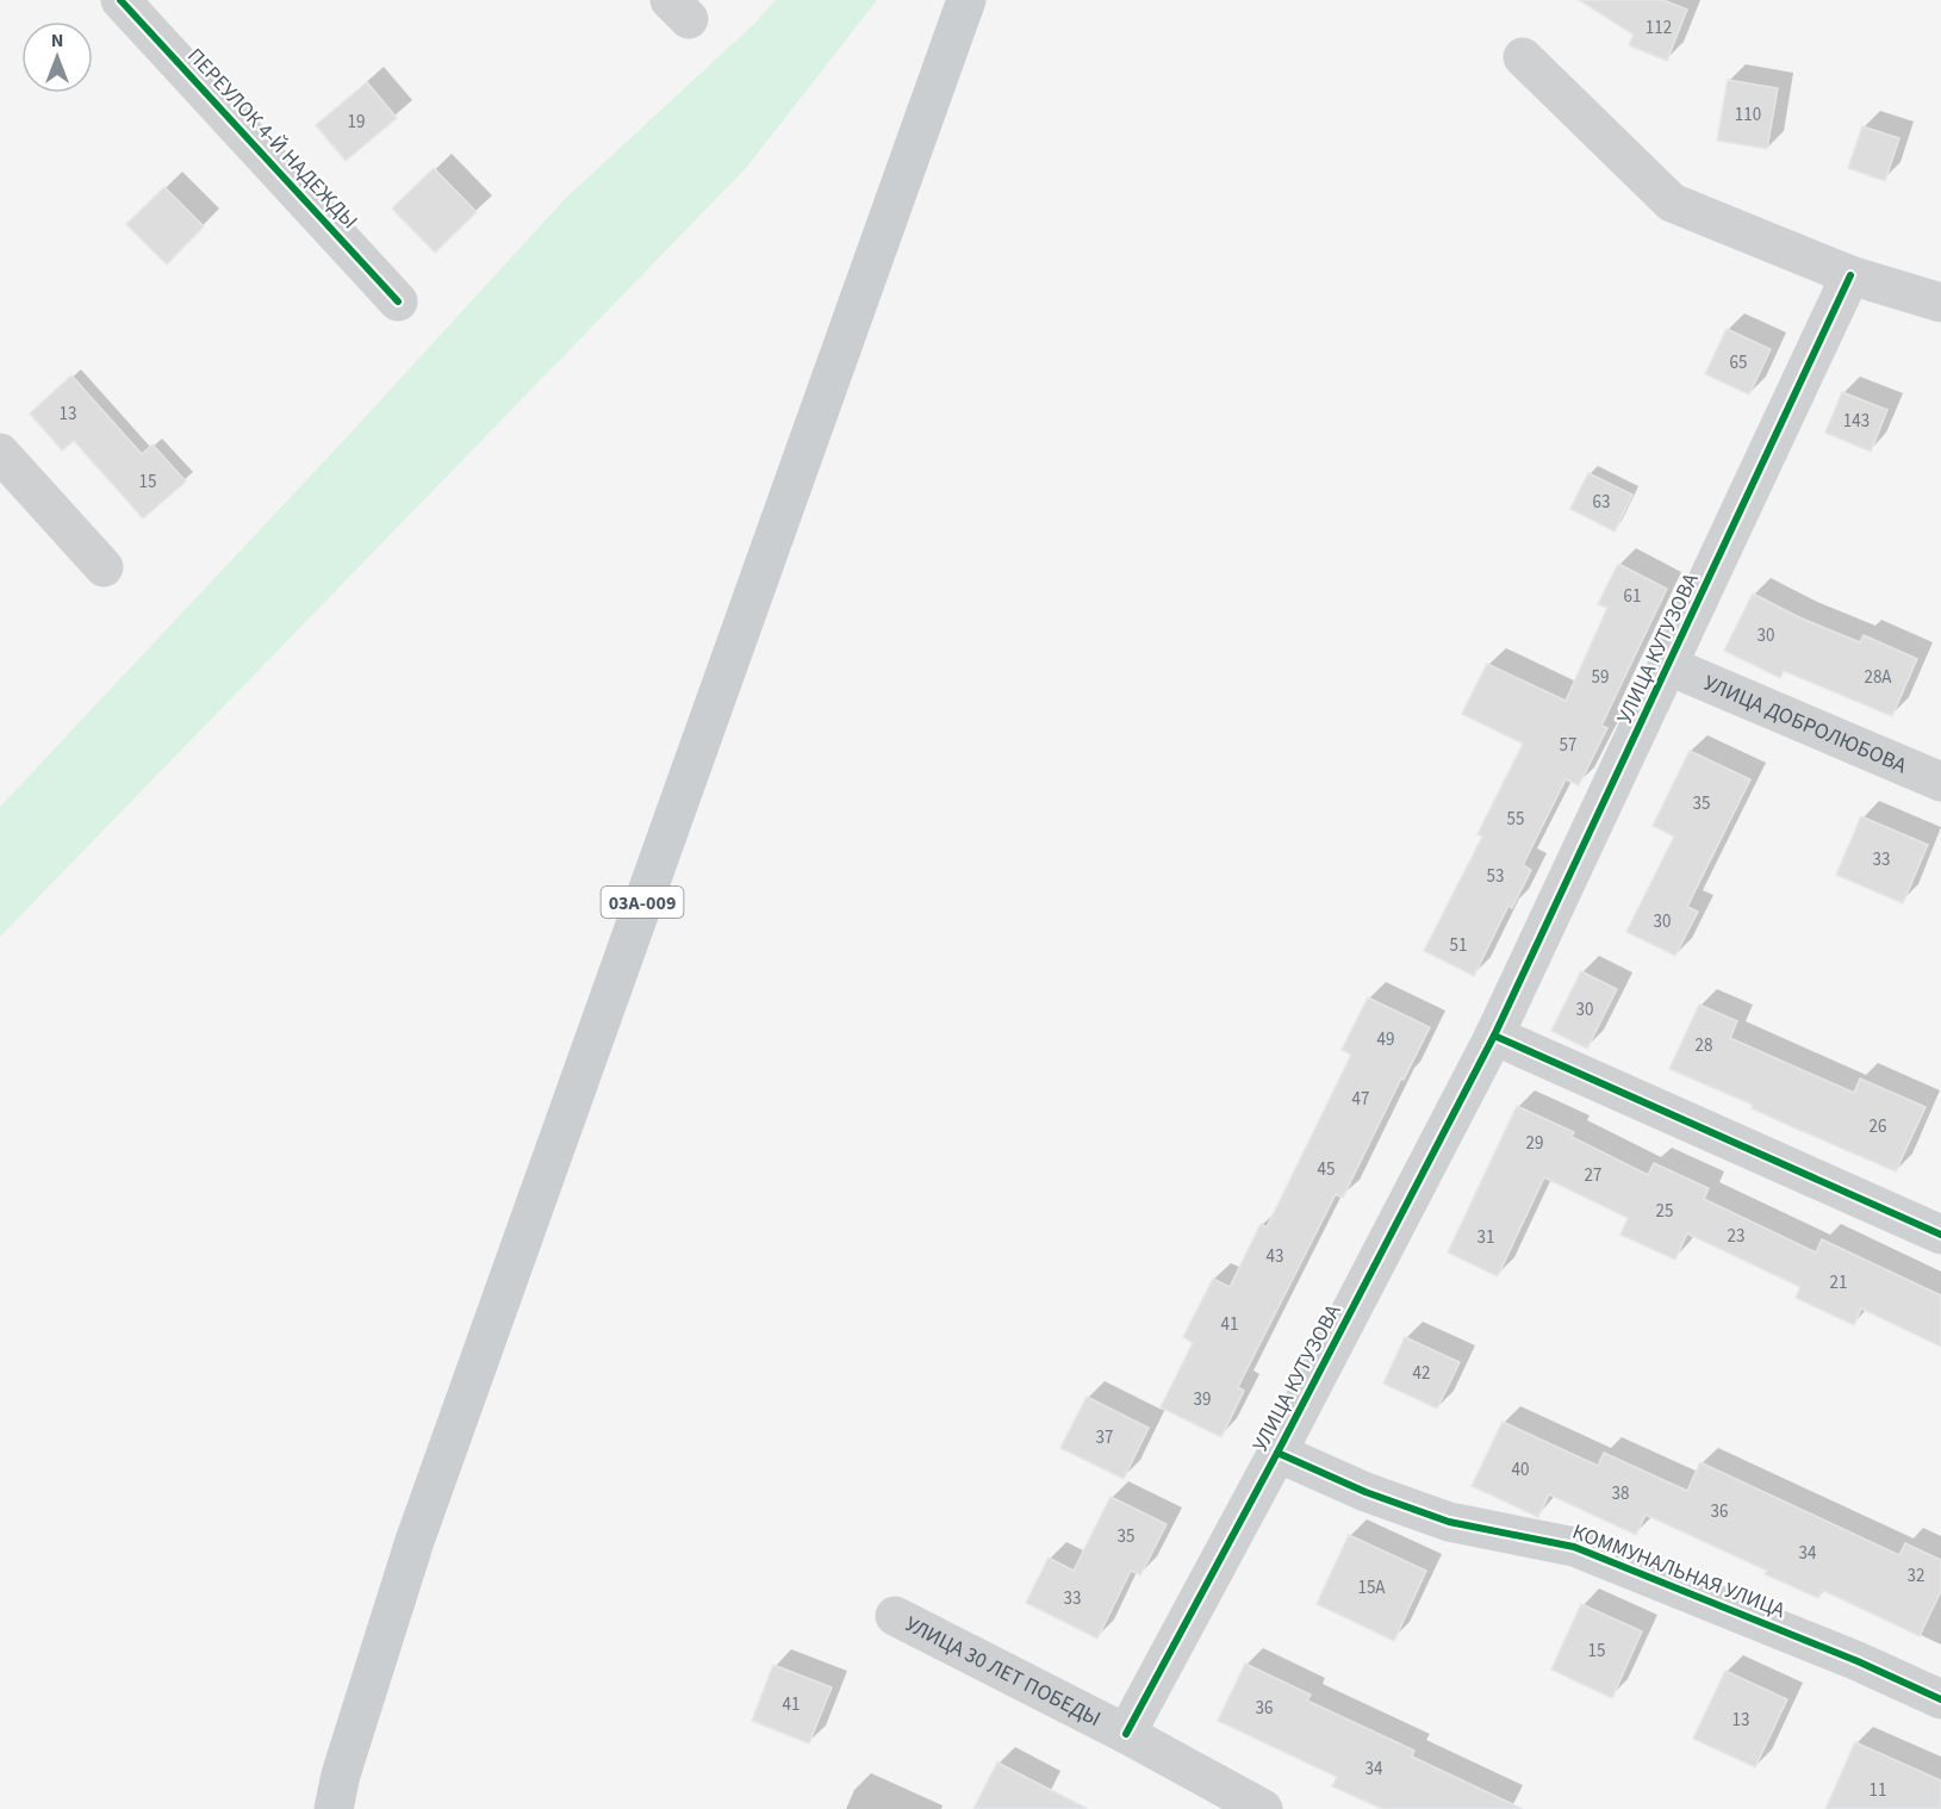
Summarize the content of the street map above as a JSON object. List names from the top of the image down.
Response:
{
  "streets": {
    "main road": ["03А-009"],
    "street": [
      "ПЕРЕУЛОК 4-Й НАДЕЖДЫ",
      "УЛИЦА КУТУЗОВА",
      "УЛИЦА ДОБРОЛЮБОВА",
      "КОММУНАЛЬНАЯ УЛИЦА",
      "УЛИЦА 30 ЛЕТ ПОБЕДЫ"
    ]
  },
  "crossings": [
    ["УЛИЦА КУТУЗОВА", "УЛИЦА ДОБРОЛЮБОВА"],
    ["УЛИЦА КУТУЗОВА", "КОММУНАЛЬНАЯ УЛИЦА"],
    ["УЛИЦА КУТУЗОВА", "УЛИЦА 30 ЛЕТ ПОБЕДЫ"]
  ],
  "house_numbers": [
    "112",
    "110",
    "19",
    "65",
    "13",
    "143",
    "15",
    "63",
    "61",
    "30",
    "59",
    "28А",
    "57",
    "35",
    "55",
    "33",
    "53",
    "30",
    "51",
    "30",
    "49",
    "28",
    "47",
    "26",
    "29",
    "45",
    "27",
    "25",
    "23",
    "31",
    "43",
    "21",
    "41",
    "42",
    "39",
    "37",
    "40",
    "38",
    "36",
    "35",
    "34",
    "32",
    "15А",
    "33",
    "15",
    "41",
    "36",
    "13",
    "34",
    "11"
  ],
  "north": "top"
}
